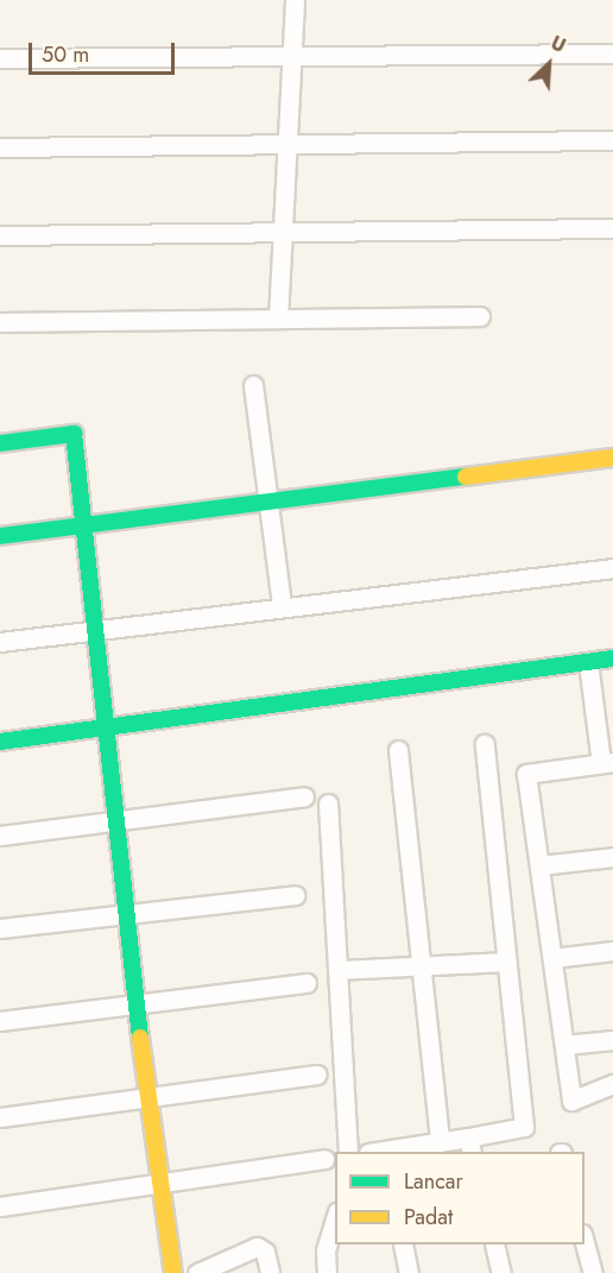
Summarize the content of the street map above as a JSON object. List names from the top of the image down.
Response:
{
  "legend": ["Lancar", "Padat"],
  "scale_bar": "50 m",
  "north": "top right"
}
